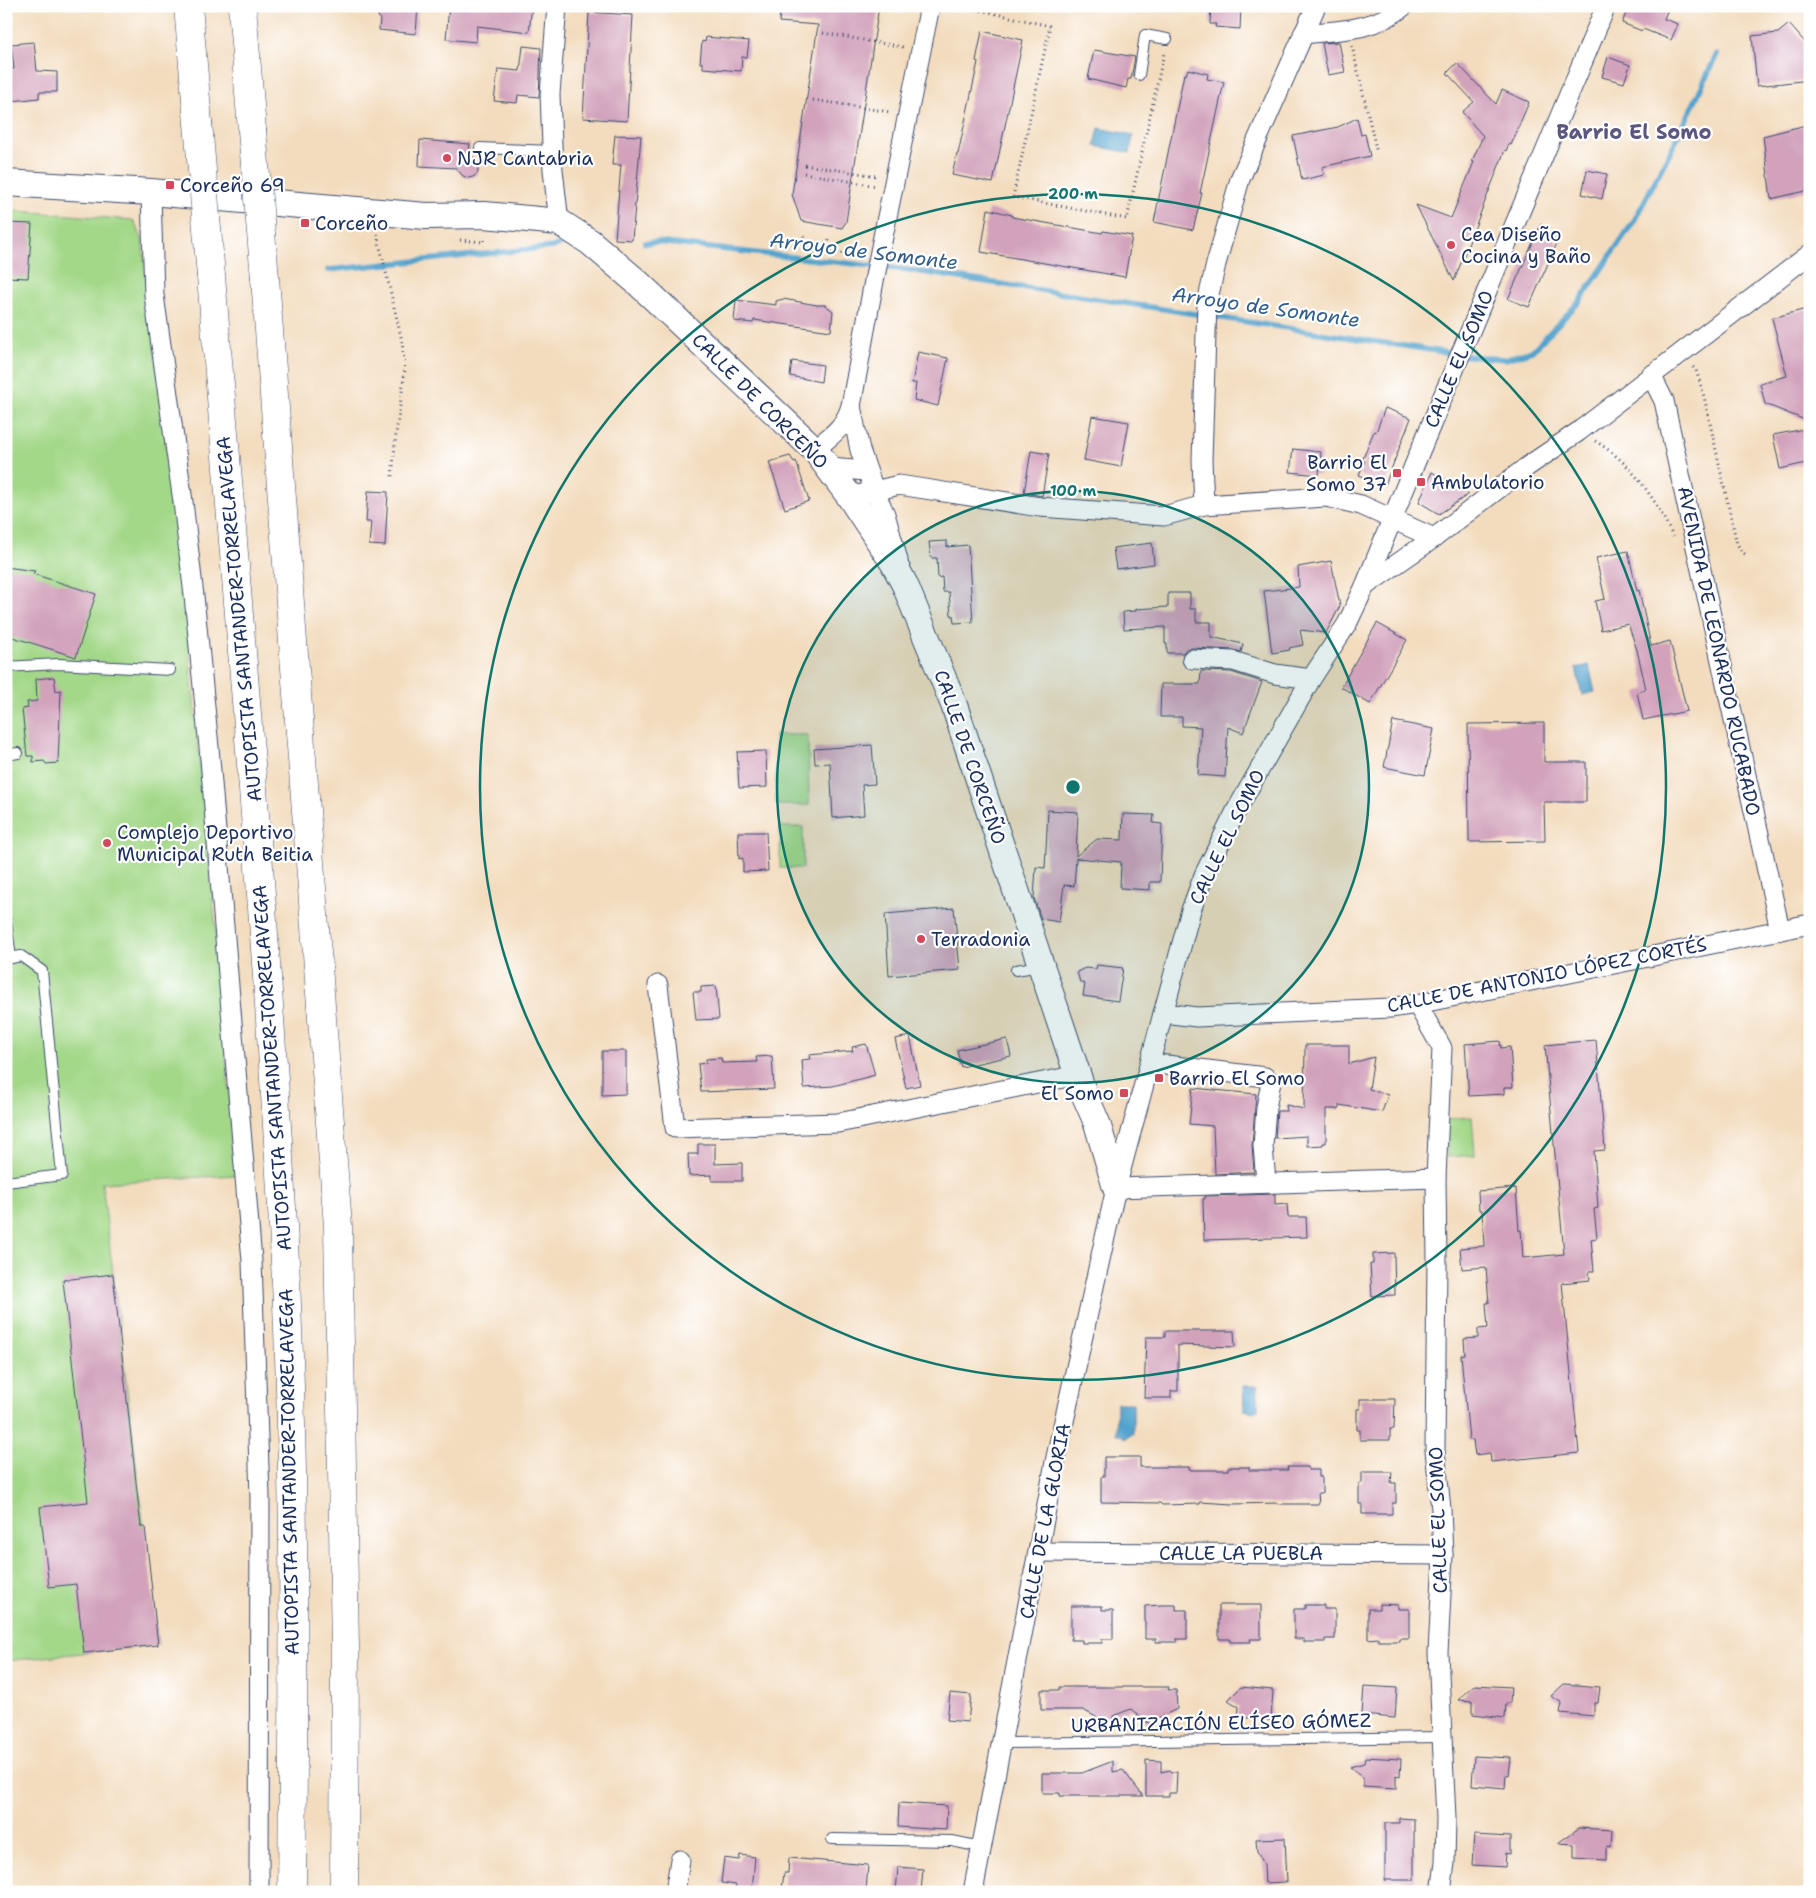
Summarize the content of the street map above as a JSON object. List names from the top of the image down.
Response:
{
  "streets": {
    "highway": ["AUTOPISTA SANTANDER-TORRELAVEGA"],
    "main road": ["CALLE DE CORCEÑO"],
    "street": [
      "CALLE EL SOMO",
      "AVENIDA DE LEONARDO RUCABADO",
      "CALLE DE ANTONIO LÓPEZ CORTÉS",
      "CALLE DE LA GLORIA",
      "CALLE LA PUEBLA"
    ],
    "lane": ["URBANIZACIÓN ELÍSEO GÓMEZ"]
  },
  "crossings": [
    ["CALLE EL SOMO", "CALLE DE CORCEÑO"],
    ["CALLE EL SOMO", "CALLE DE ANTONIO LÓPEZ CORTÉS"],
    ["CALLE EL SOMO", "CALLE DE LA GLORIA"],
    ["CALLE EL SOMO", "CALLE LA PUEBLA"],
    ["CALLE EL SOMO", "URBANIZACIÓN ELÍSEO GÓMEZ"],
    ["CALLE DE CORCEÑO", "CALLE DE LA GLORIA"],
    ["AVENIDA DE LEONARDO RUCABADO", "CALLE DE ANTONIO LÓPEZ CORTÉS"],
    ["CALLE DE LA GLORIA", "CALLE LA PUEBLA"],
    ["CALLE DE LA GLORIA", "URBANIZACIÓN ELÍSEO GÓMEZ"]
  ],
  "districts": ["Barrio El Somo"],
  "water": ["Arroyo de Somonte"],
  "places": {
    "other": [
      "NJR Cantabria",
      "Cea Diseño Cocina y Baño",
      "Complejo Deportivo Municipal Ruth Beitia",
      "Terradonia"
    ],
    "transit": [
      "Corceño 69",
      "Corceño",
      "Barrio El Somo 37",
      "Ambulatorio",
      "Barrio El Somo",
      "El Somo"
    ]
  },
  "rings": ["200 m", "100 m"]
}
